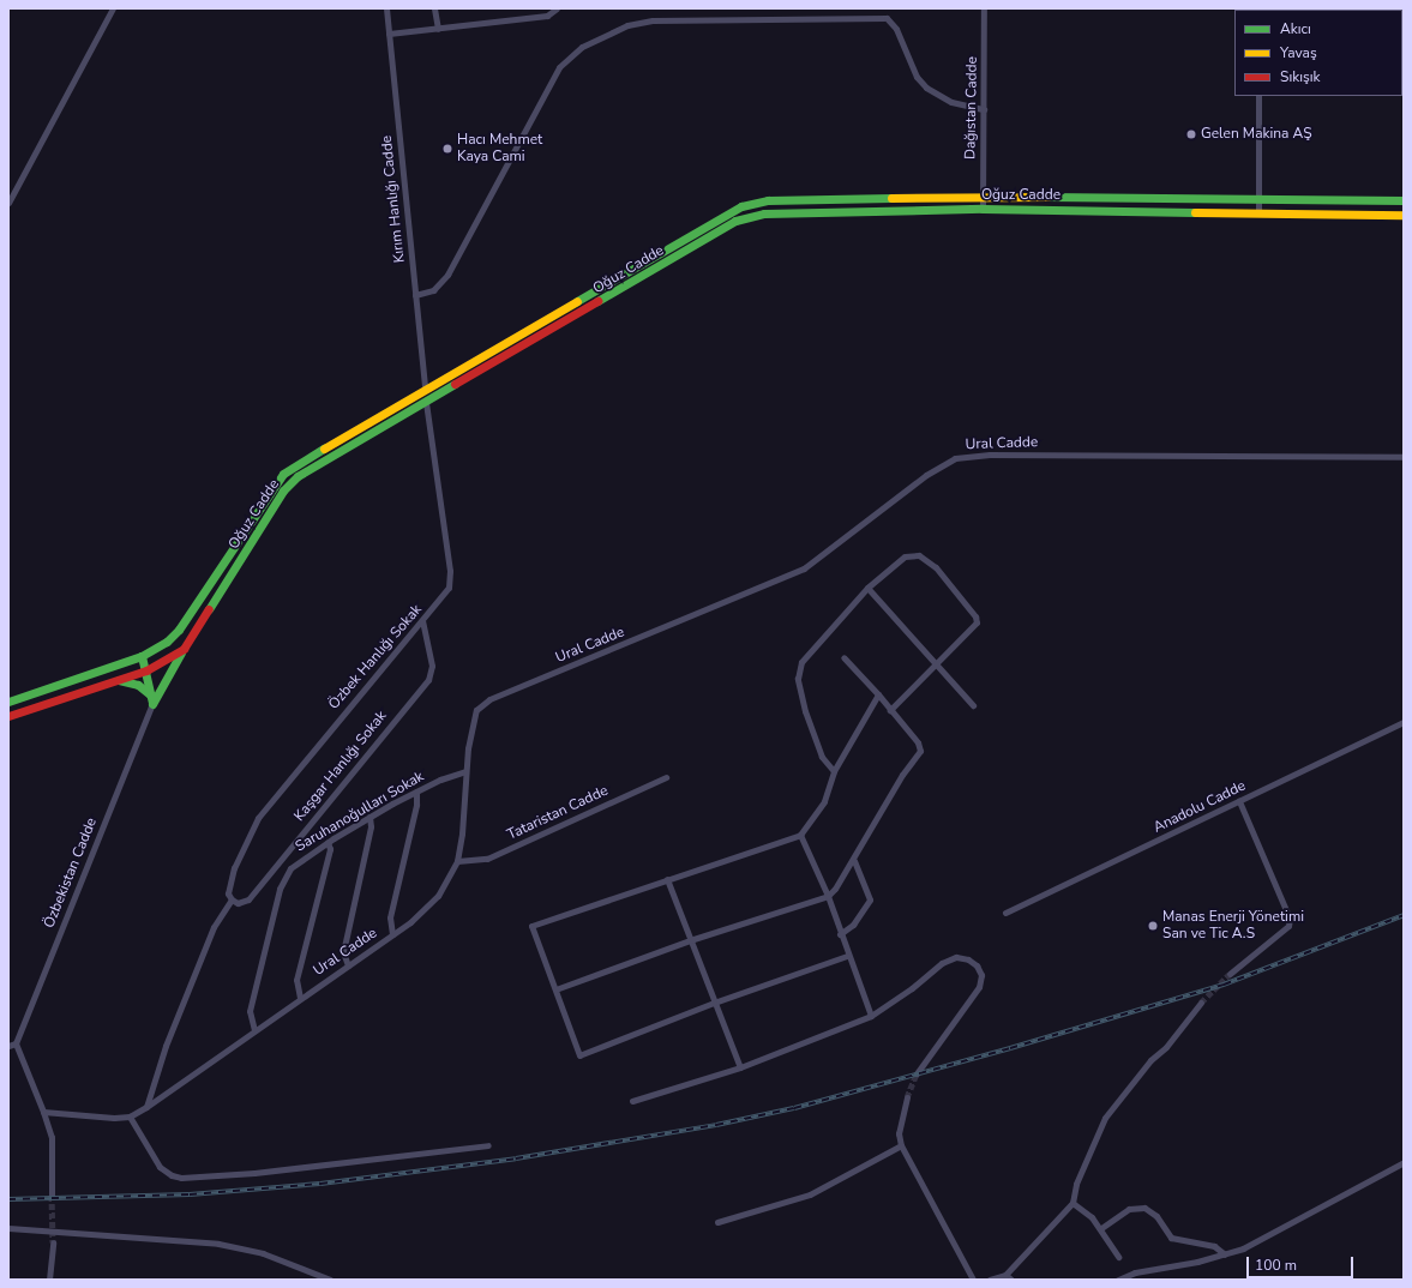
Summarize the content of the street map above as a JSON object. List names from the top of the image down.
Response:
{
  "streets": {
    "street": [
      "Dağıstan Cadde",
      "Oğuz Cadde",
      "Kırım Hanlığı Cadde",
      "Ural Cadde",
      "Özbek Hanlığı Sokak",
      "Kaşgar Hanlığı Sokak",
      "Anadolu Cadde",
      "Saruhanoğulları Sokak",
      "Tataristan Cadde",
      "Özbekistan Cadde"
    ]
  },
  "crossings": [
    ["Dağıstan Cadde", "Oğuz Cadde"],
    ["Oğuz Cadde", "Kırım Hanlığı Cadde"],
    ["Oğuz Cadde", "Özbek Hanlığı Sokak"],
    ["Ural Cadde", "Saruhanoğulları Sokak"],
    ["Ural Cadde", "Tataristan Cadde"],
    ["Özbek Hanlığı Sokak", "Kaşgar Hanlığı Sokak"]
  ],
  "places": ["Gelen Makina AŞ", "Hacı Mehmet Kaya Cami", "Manas Enerji Yönetimi San ve Tic A.S"],
  "legend": ["Akıcı", "Yavaş", "Sıkışık"],
  "scale_bar": "100 m"
}
